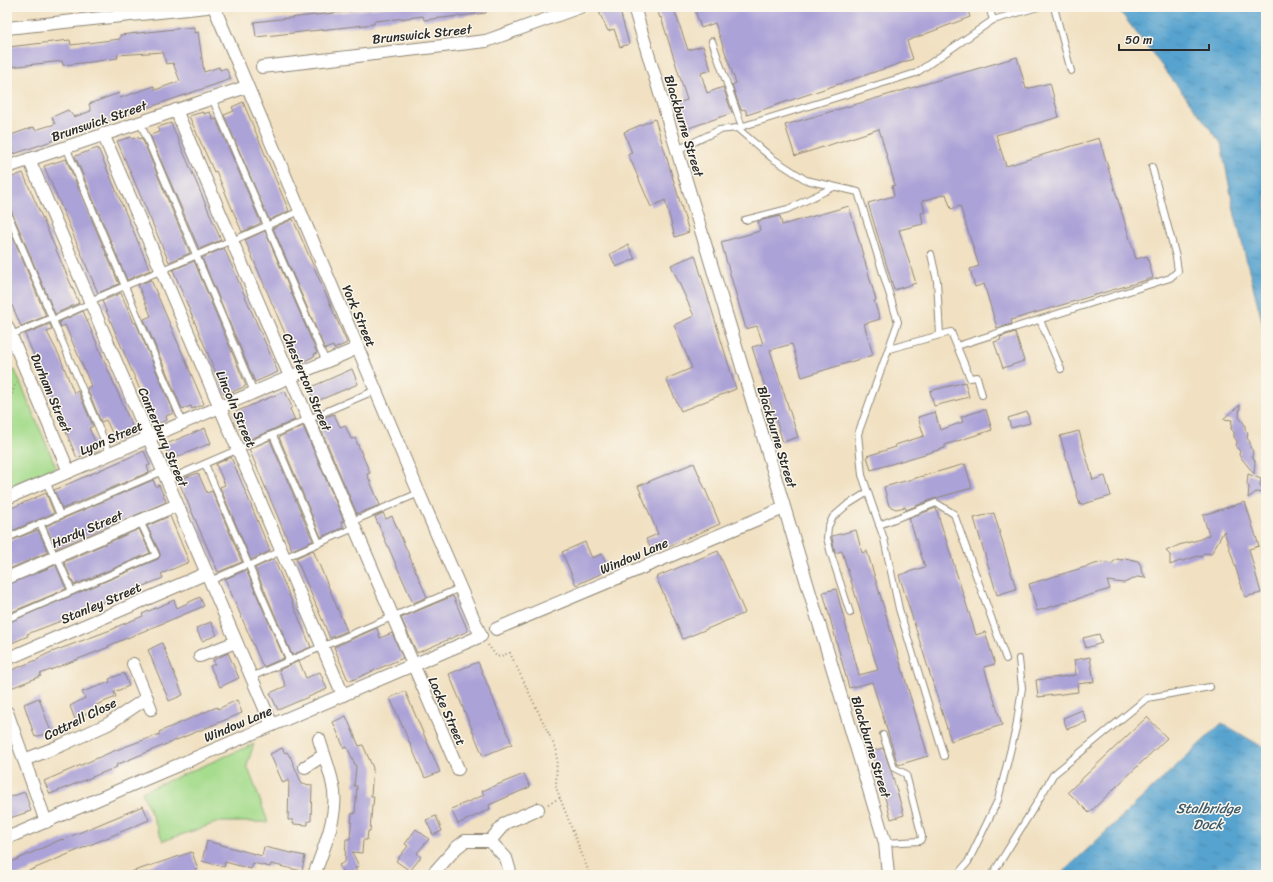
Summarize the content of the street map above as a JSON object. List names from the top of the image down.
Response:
{
  "streets": {
    "street": [
      "Brunswick Street",
      "Blackburne Street",
      "York Street",
      "Chesterton Street",
      "Durham Street",
      "Lincoln Street",
      "Canterbury Street",
      "Lyon Street",
      "Hardy Street",
      "Window Lane",
      "Stanley Street",
      "Locke Street",
      "Cottrell Close"
    ]
  },
  "crossings": [
    ["Brunswick Street", "York Street"],
    ["Brunswick Street", "Chesterton Street"],
    ["Brunswick Street", "Lincoln Street"],
    ["Brunswick Street", "Canterbury Street"],
    ["Blackburne Street", "Window Lane"],
    ["York Street", "Lyon Street"],
    ["York Street", "Window Lane"],
    ["Chesterton Street", "Lyon Street"],
    ["Chesterton Street", "Window Lane"],
    ["Chesterton Street", "Locke Street"],
    ["Durham Street", "Lyon Street"],
    ["Lincoln Street", "Lyon Street"],
    ["Lincoln Street", "Window Lane"],
    ["Canterbury Street", "Lyon Street"],
    ["Canterbury Street", "Hardy Street"],
    ["Canterbury Street", "Window Lane"],
    ["Canterbury Street", "Stanley Street"],
    ["Window Lane", "Locke Street"]
  ],
  "water": ["Stalbridge Dock"],
  "scale_bar": "50 m"
}
